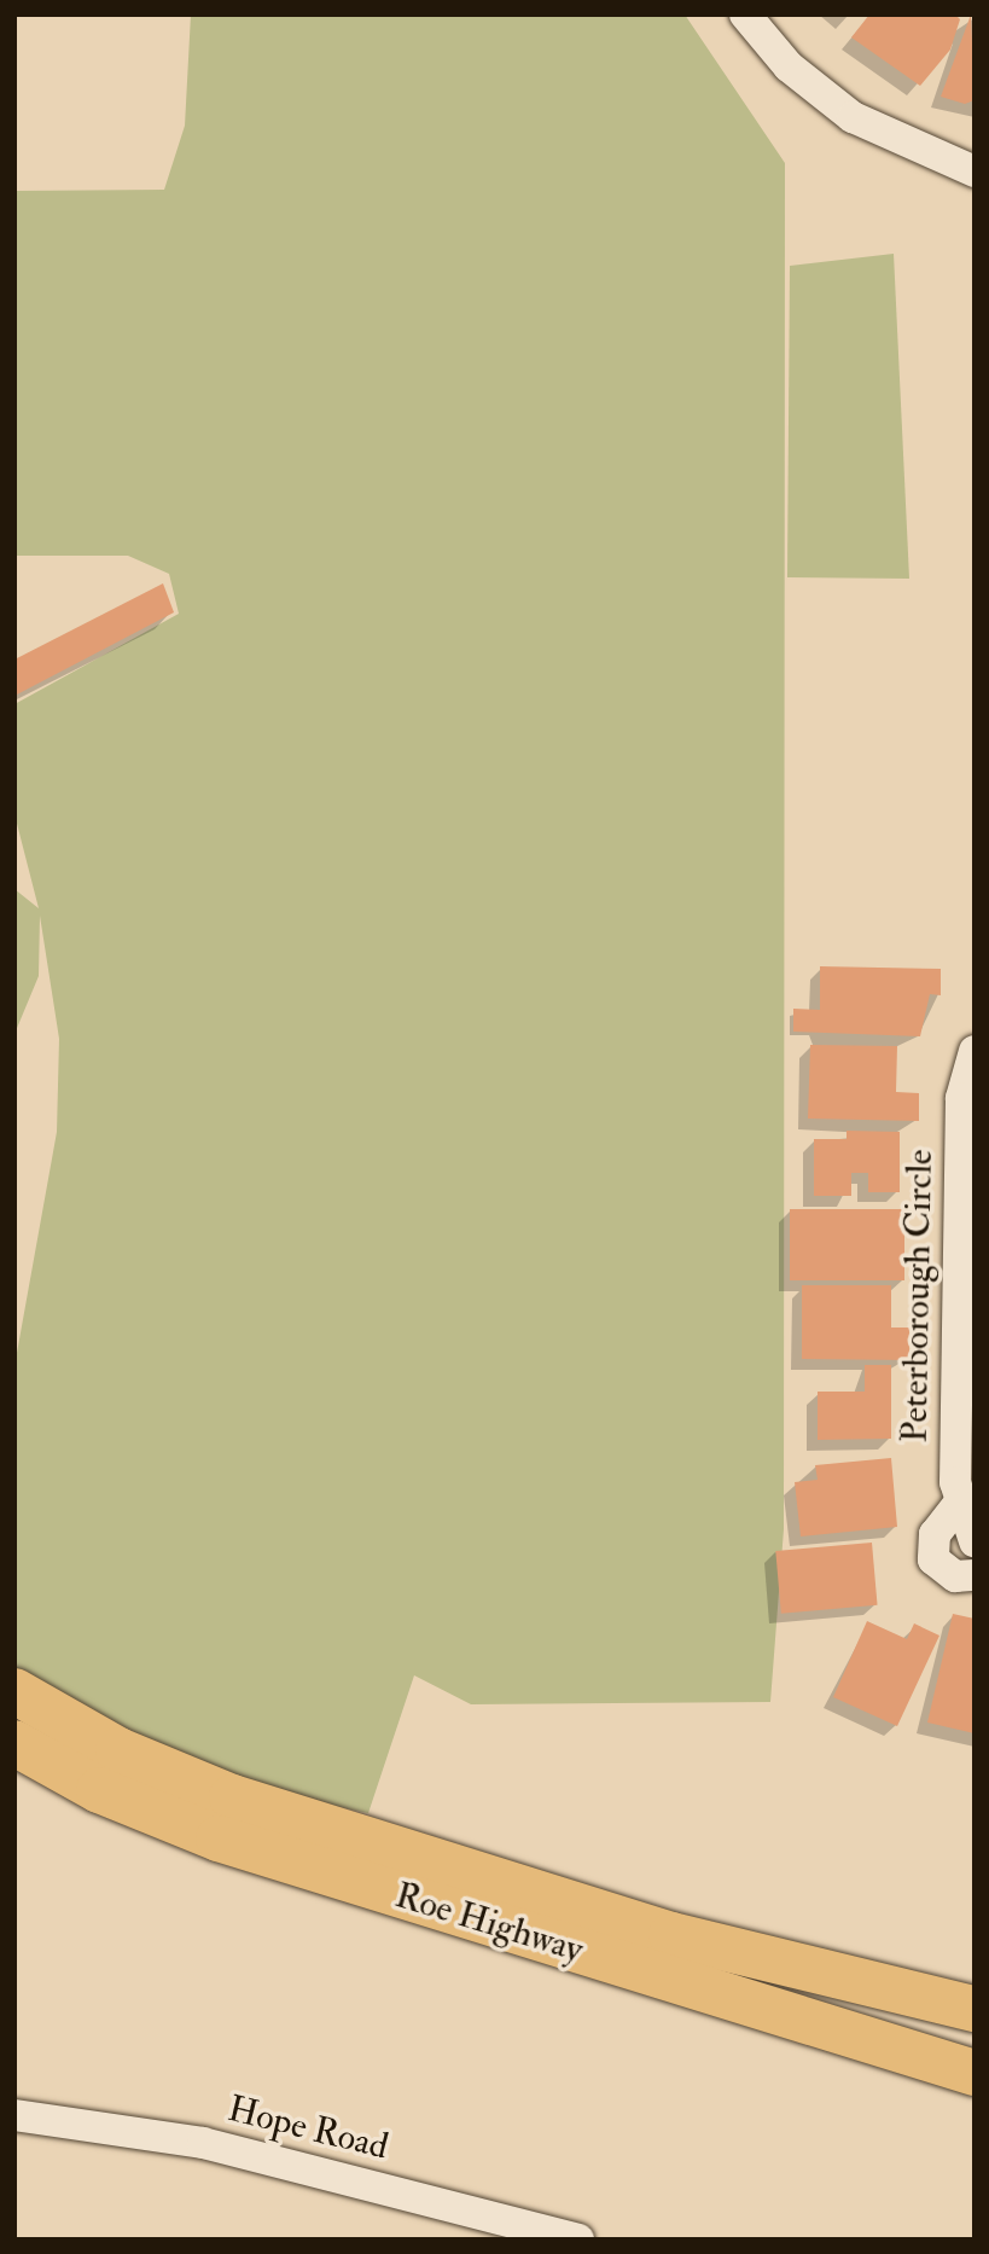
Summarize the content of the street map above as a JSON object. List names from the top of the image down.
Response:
{
  "streets": {
    "highway": ["Roe Highway"],
    "street": ["Peterborough Circle", "Hope Road"]
  }
}
